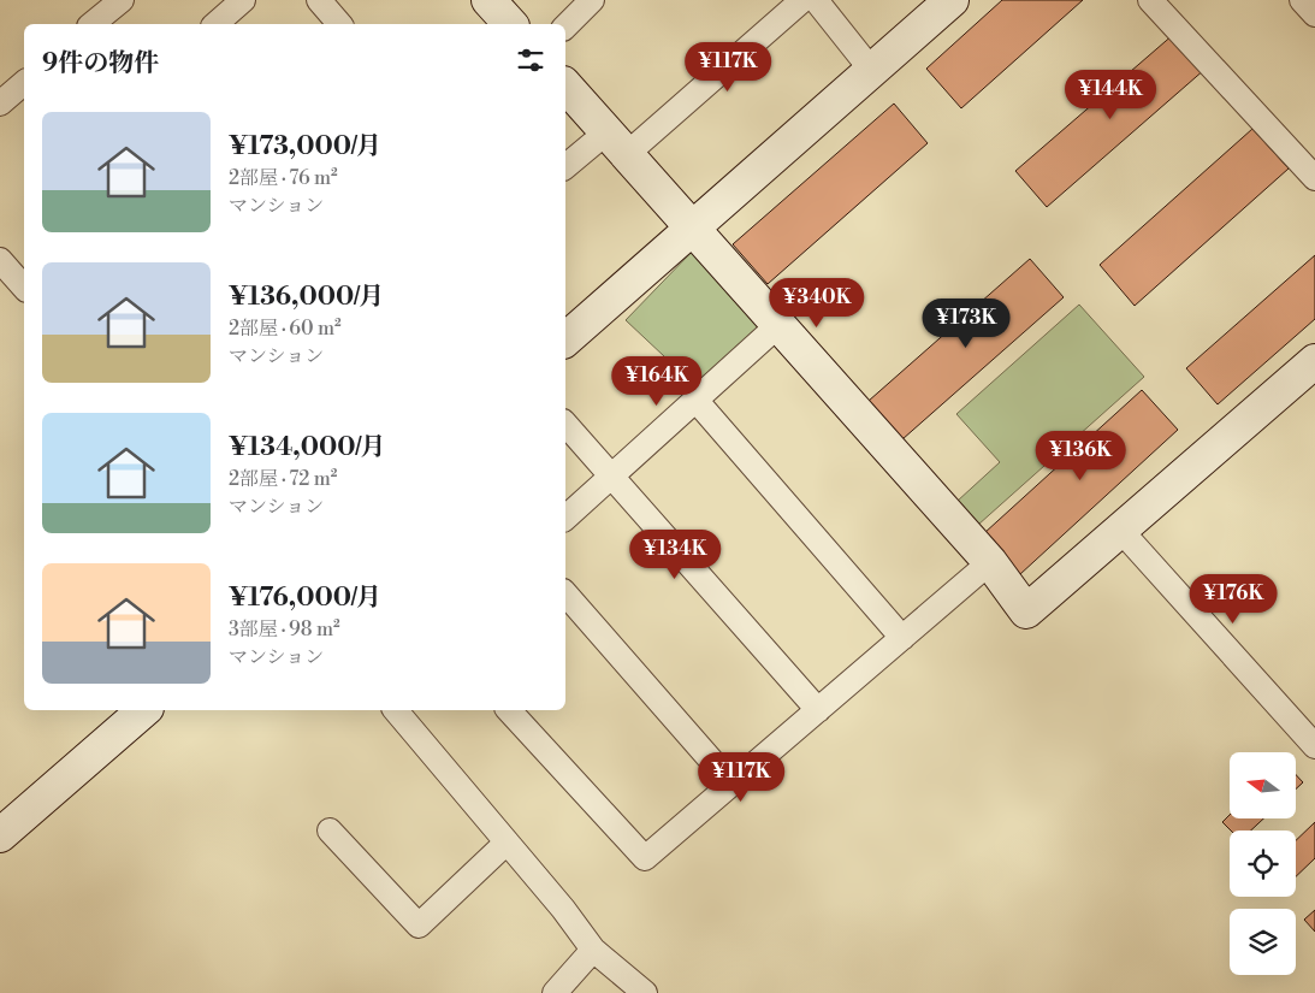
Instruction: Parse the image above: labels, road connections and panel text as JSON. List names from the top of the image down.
{
  "north": "left",
  "page": {
    "heading": "9件の物件",
    "price": [
      "¥117K",
      "¥144K",
      "¥340K",
      "¥173K",
      "¥164K",
      "¥136K",
      "¥134K",
      "¥176K",
      "¥117K"
    ],
    "list": [
      {
        "name": "¥173,000/月",
        "note": "2部屋 · 76 m² · マンション"
      },
      {
        "name": "¥136,000/月",
        "note": "2部屋 · 60 m² · マンション"
      },
      {
        "name": "¥134,000/月",
        "note": "2部屋 · 72 m² · マンション"
      },
      {
        "name": "¥176,000/月",
        "note": "3部屋 · 98 m² · マンション"
      }
    ]
  }
}
